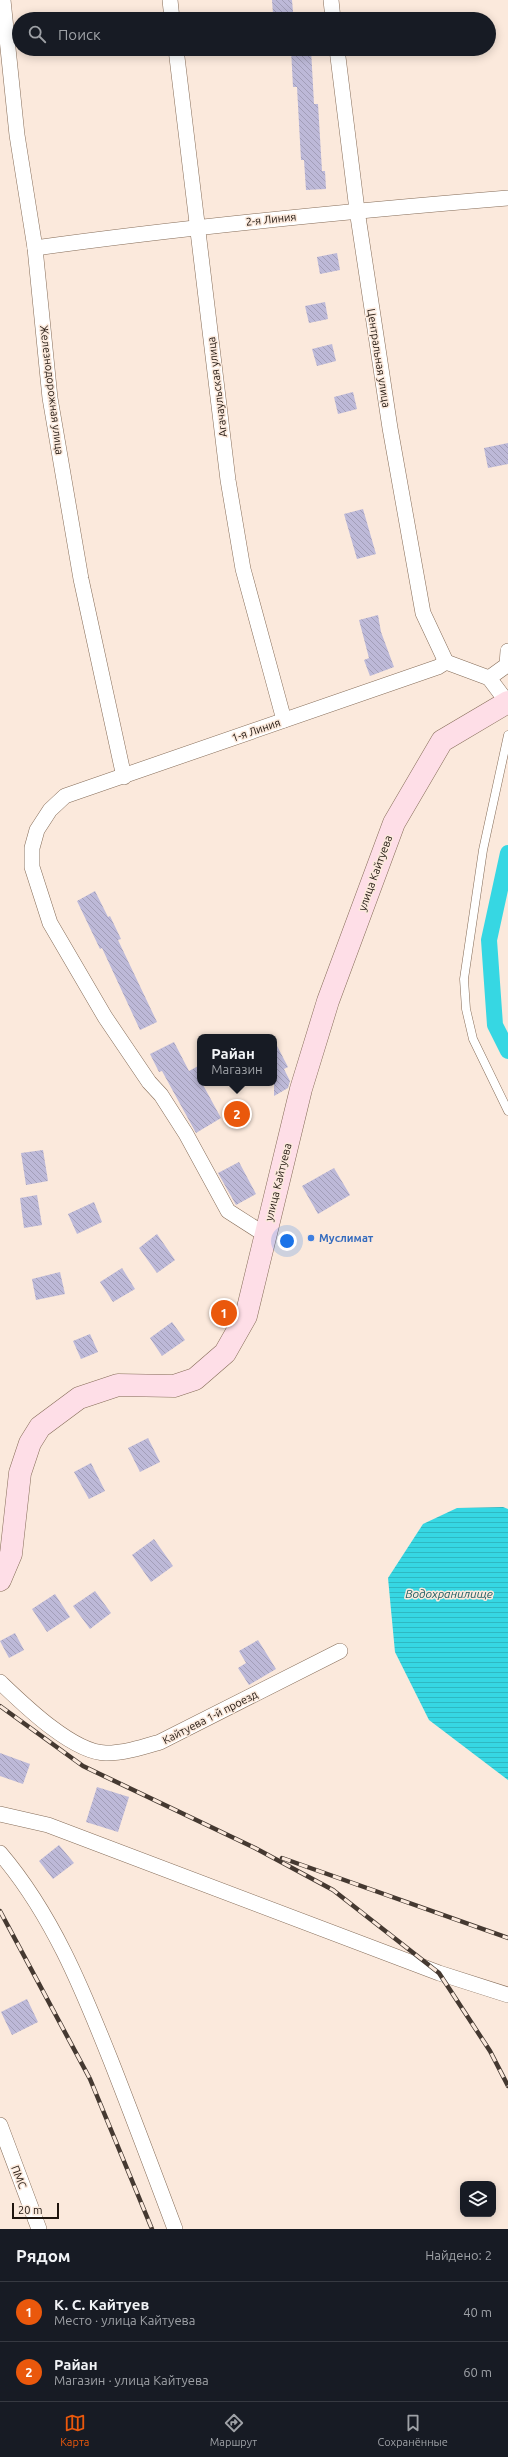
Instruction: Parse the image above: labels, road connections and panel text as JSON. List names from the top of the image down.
{
  "streets": {
    "main road": ["улица Кайтуева"],
    "street": [
      "2-я Линия",
      "Центральная улица",
      "Агачаульская улица",
      "Железнодорожная улица",
      "1-я Линия",
      "Кайтуева 1-й проезд",
      "ПМС"
    ]
  },
  "crossings": [
    ["2-я Линия", "Центральная улица"],
    ["2-я Линия", "Агачаульская улица"],
    ["2-я Линия", "Железнодорожная улица"],
    ["Центральная улица", "1-я Линия"],
    ["Агачаульская улица", "1-я Линия"],
    ["Железнодорожная улица", "1-я Линия"],
    ["1-я Линия", "улица Кайтуева"]
  ],
  "water": ["Водохранилище"],
  "places": ["Муслимат"],
  "scale_bar": "20 m",
  "page": {
    "search": "Поиск",
    "popup": ["Райан", "Магазин"],
    "pins": ["2", "1"],
    "scale": "20 m",
    "heading": ["Рядом", "Найдено: 2"],
    "list": [
      {
        "mark": "1",
        "name": "К. С. Кайтуев",
        "note": "Место · улица Кайтуева",
        "value": "40 m"
      },
      {
        "mark": "2",
        "name": "Райан",
        "note": "Магазин · улица Кайтуева",
        "value": "60 m"
      }
    ],
    "nav": ["Карта", "Маршрут", "Сохранённые"]
  }
}
